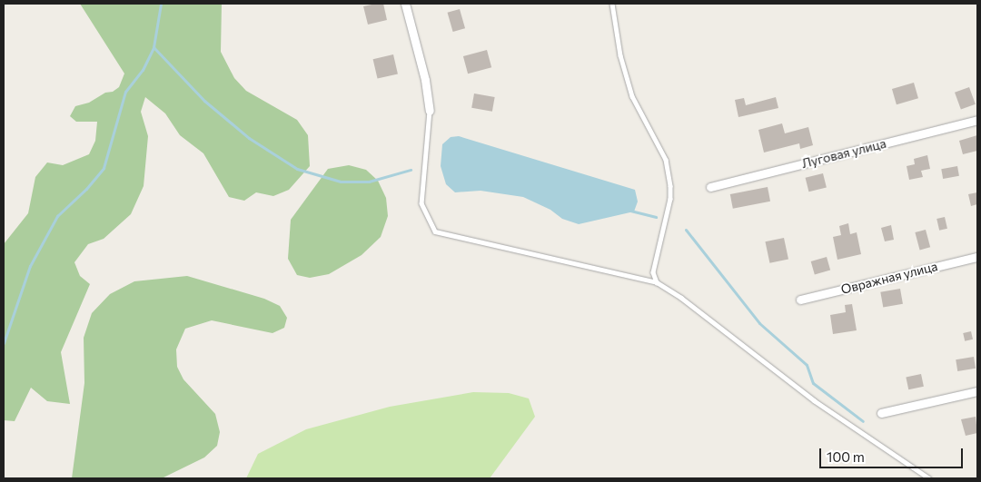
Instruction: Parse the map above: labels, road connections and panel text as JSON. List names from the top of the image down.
{
  "streets": {
    "street": ["Луговая улица", "Овражная улица"]
  },
  "scale_bar": "100 m"
}
